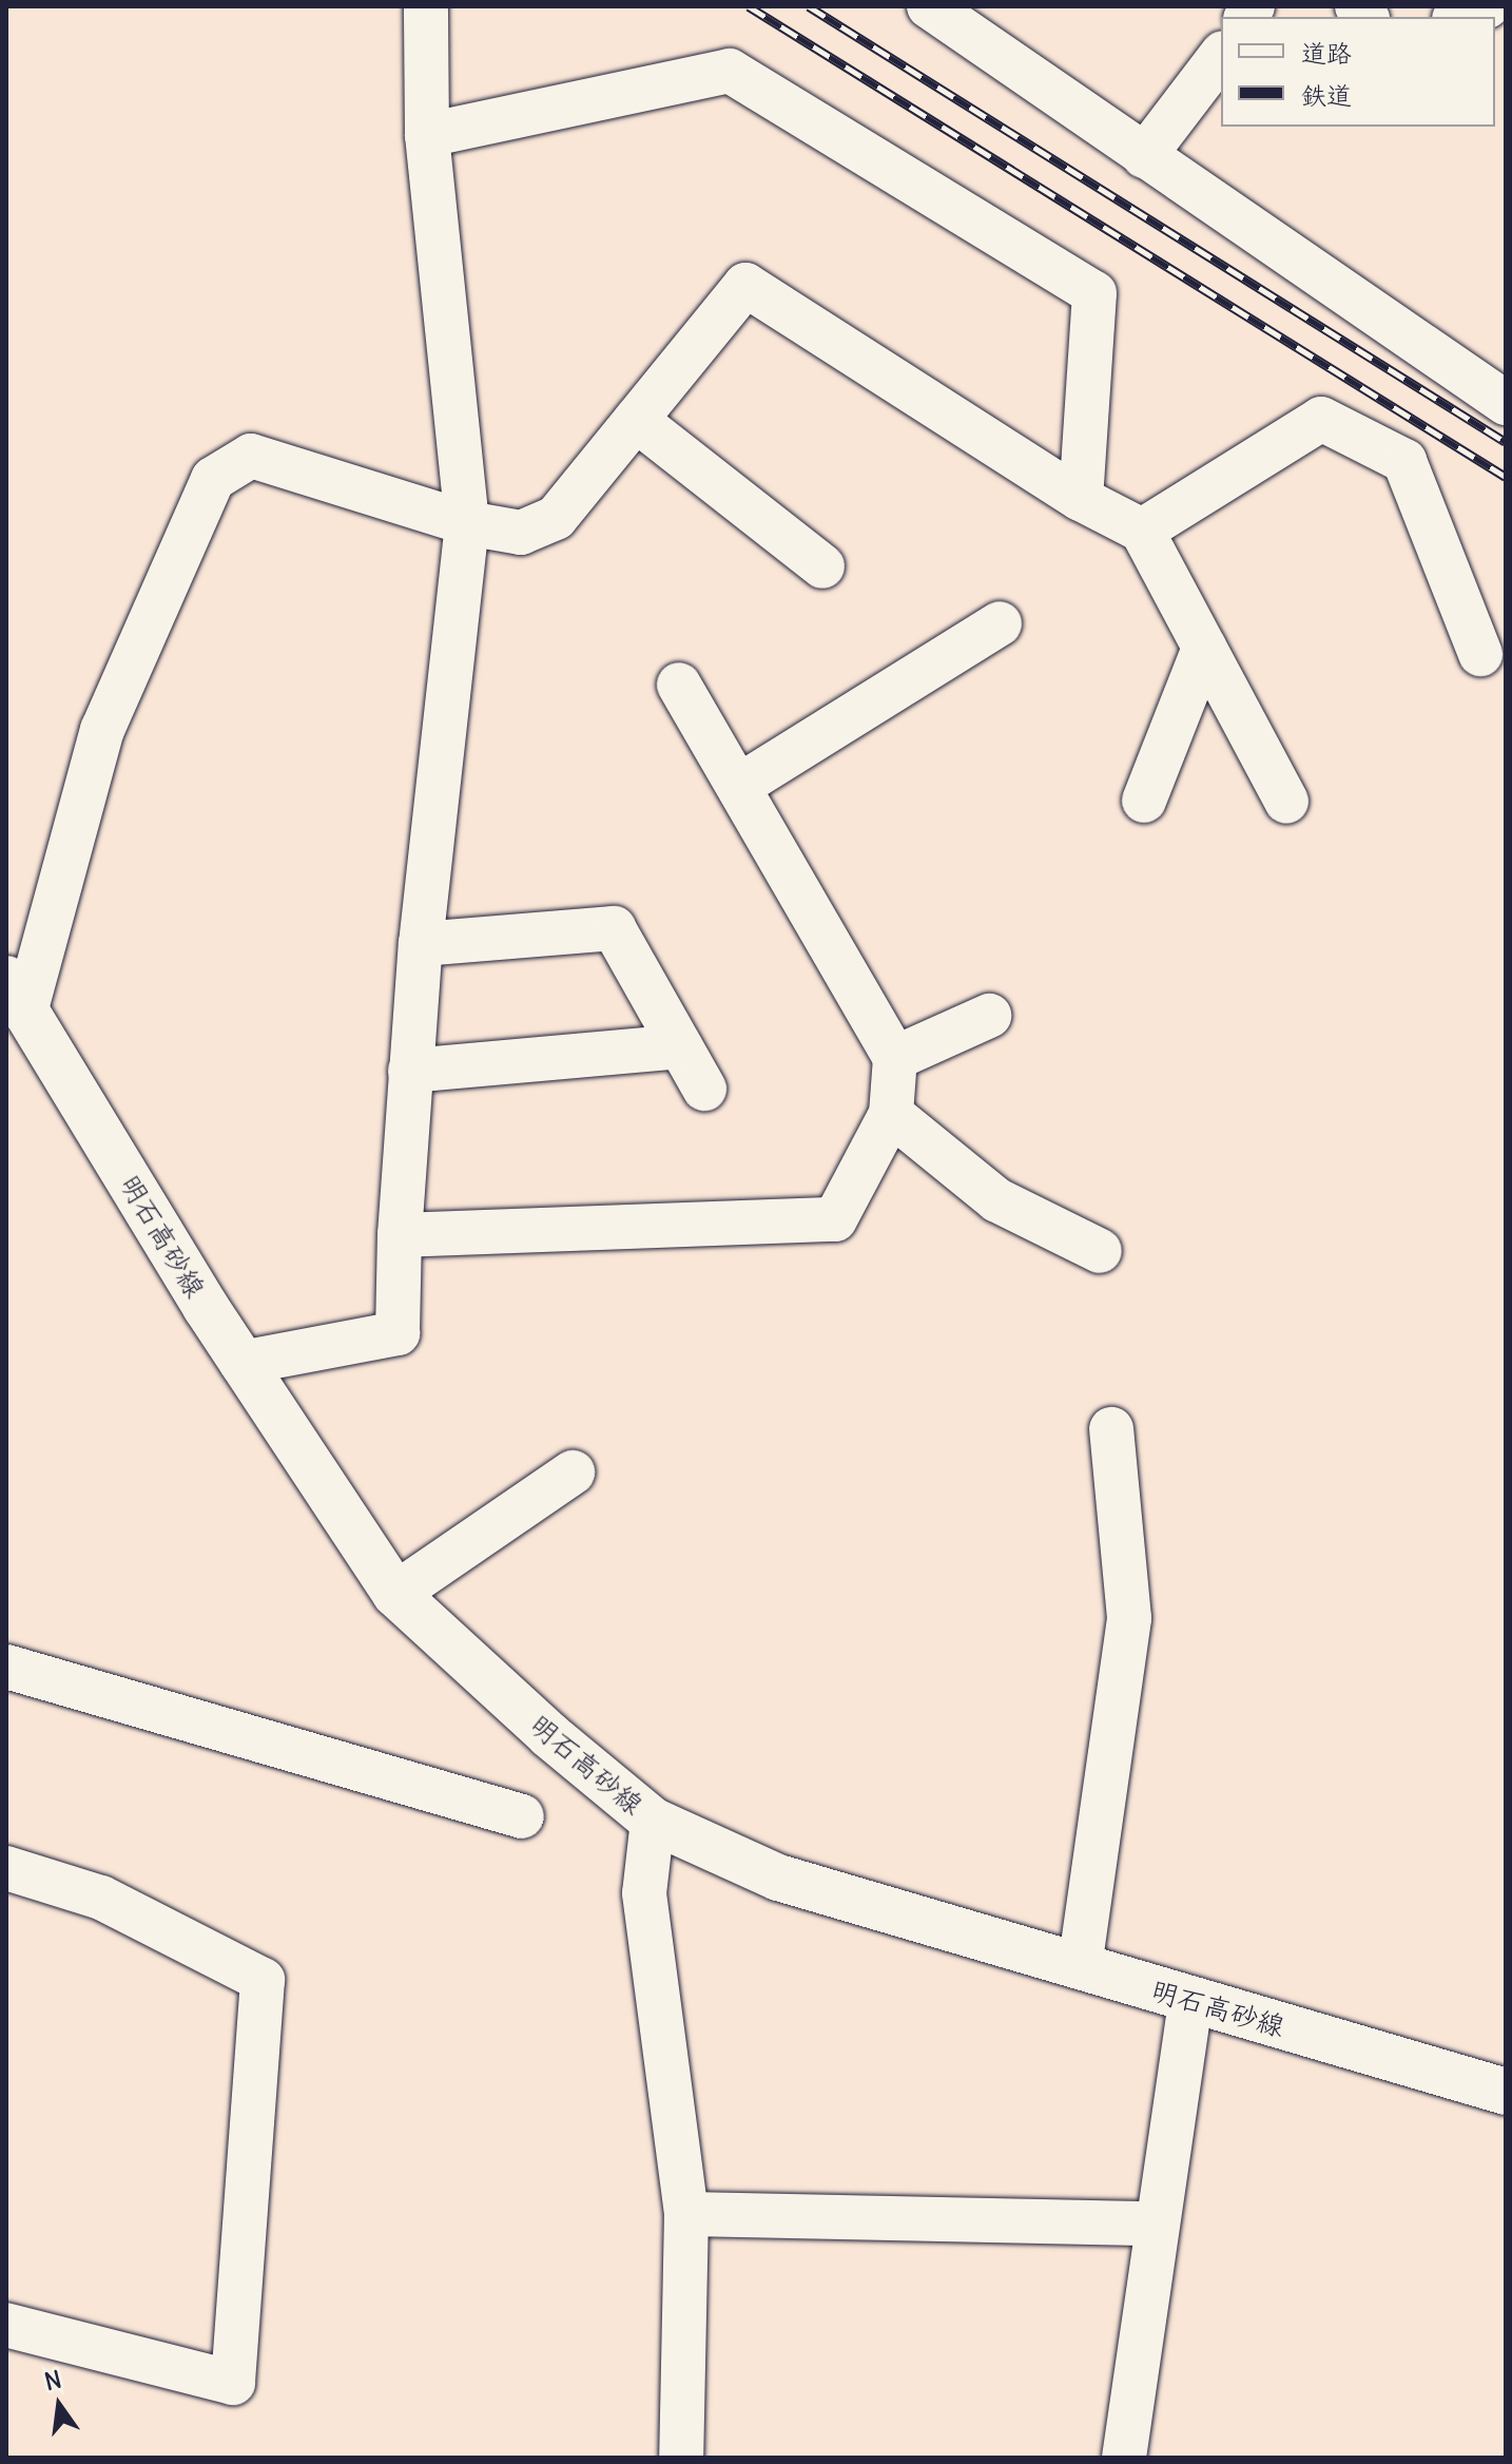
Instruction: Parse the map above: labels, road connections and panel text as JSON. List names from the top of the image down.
{
  "streets": {
    "main road": ["明石高砂線"]
  },
  "legend": ["道路", "鉄道"],
  "north": "top"
}
